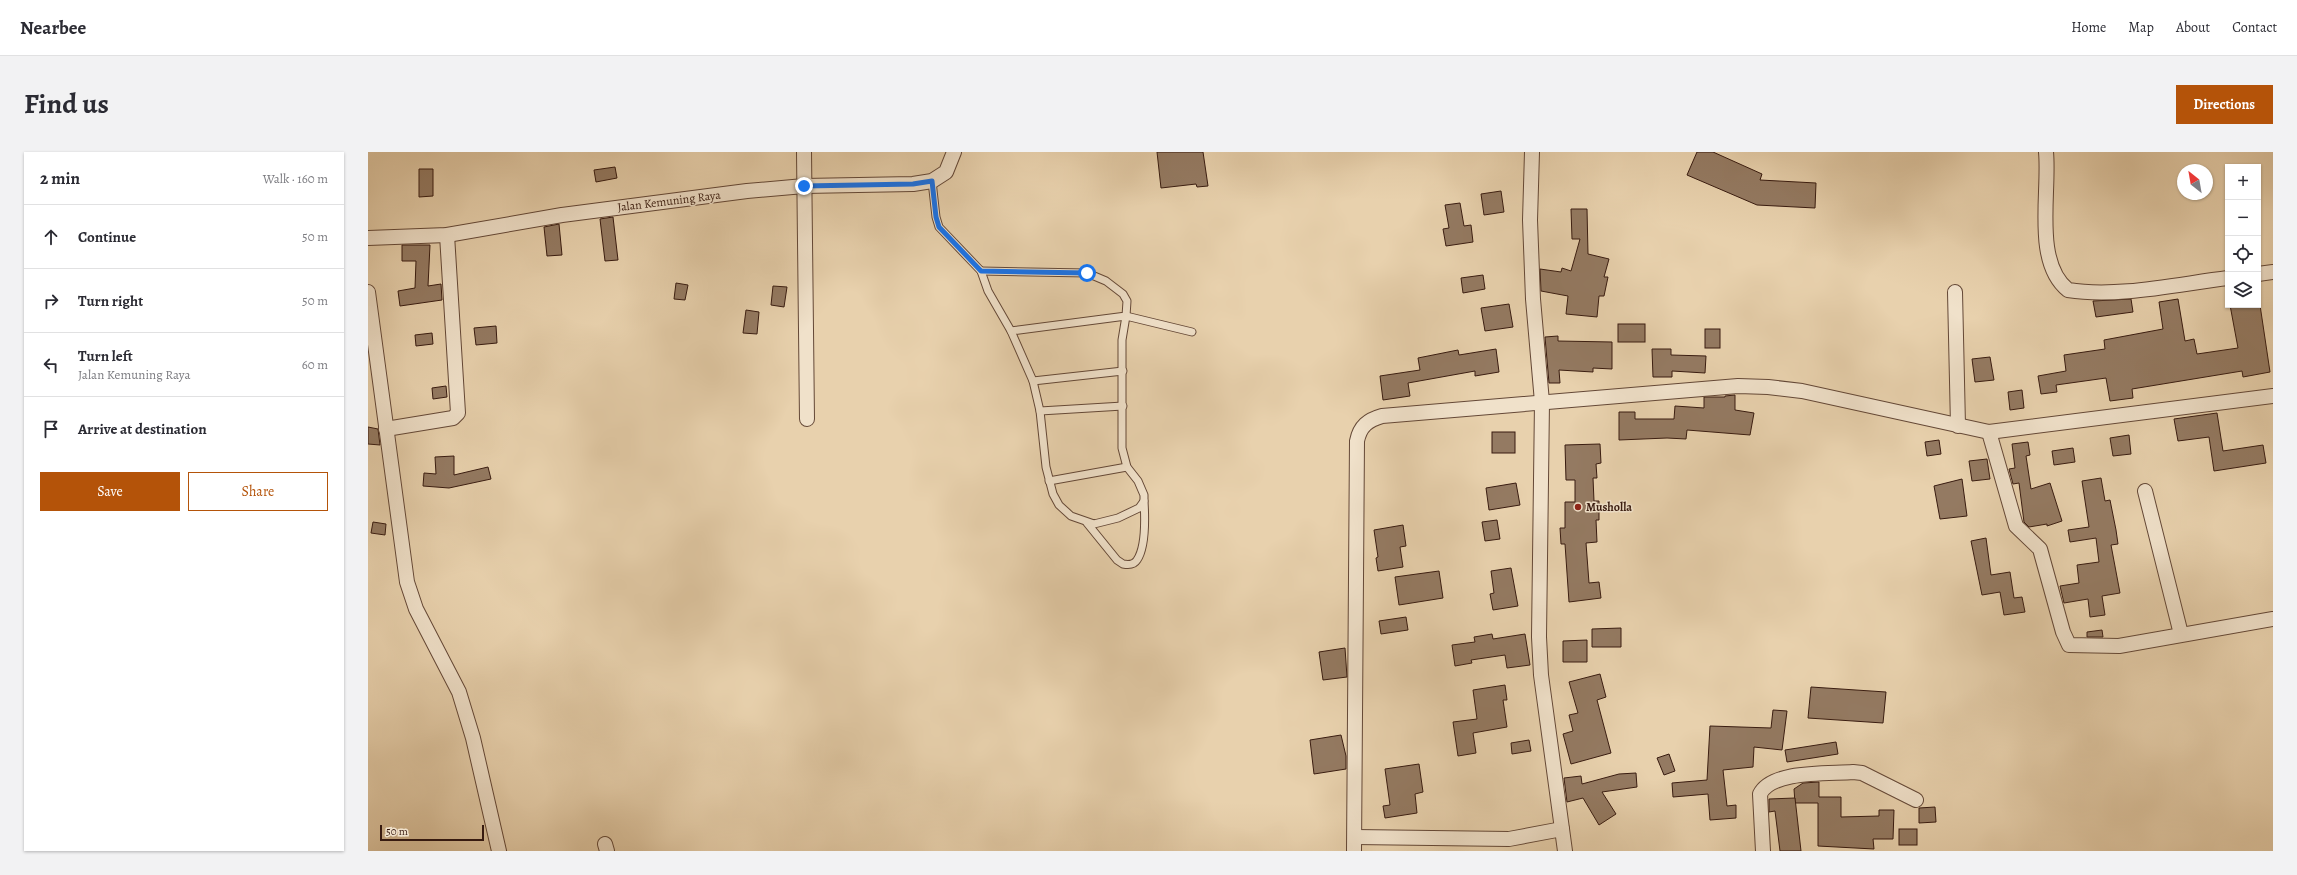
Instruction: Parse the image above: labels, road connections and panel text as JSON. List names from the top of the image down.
{
  "streets": {
    "street": ["Jalan Kemuning Raya"]
  },
  "places": ["Musholla"],
  "scale_bar": "50 m",
  "north": "top left",
  "page": {
    "header": "Nearbee",
    "nav": [
      "Home",
      "Map",
      "About",
      "Contact"
    ],
    "title": "Find us",
    "buttons": [
      "Directions",
      ["Save", "Share"]
    ],
    "heading": ["2 min", "Walk · 160 m"],
    "map_buttons": ["+", "−"],
    "list": [
      ["Continue", "50 m"],
      ["Turn right", "50 m"],
      ["Turn left", "Jalan Kemuning Raya", "60 m"],
      "Arrive at destination"
    ],
    "scale": "50 m"
  }
}
